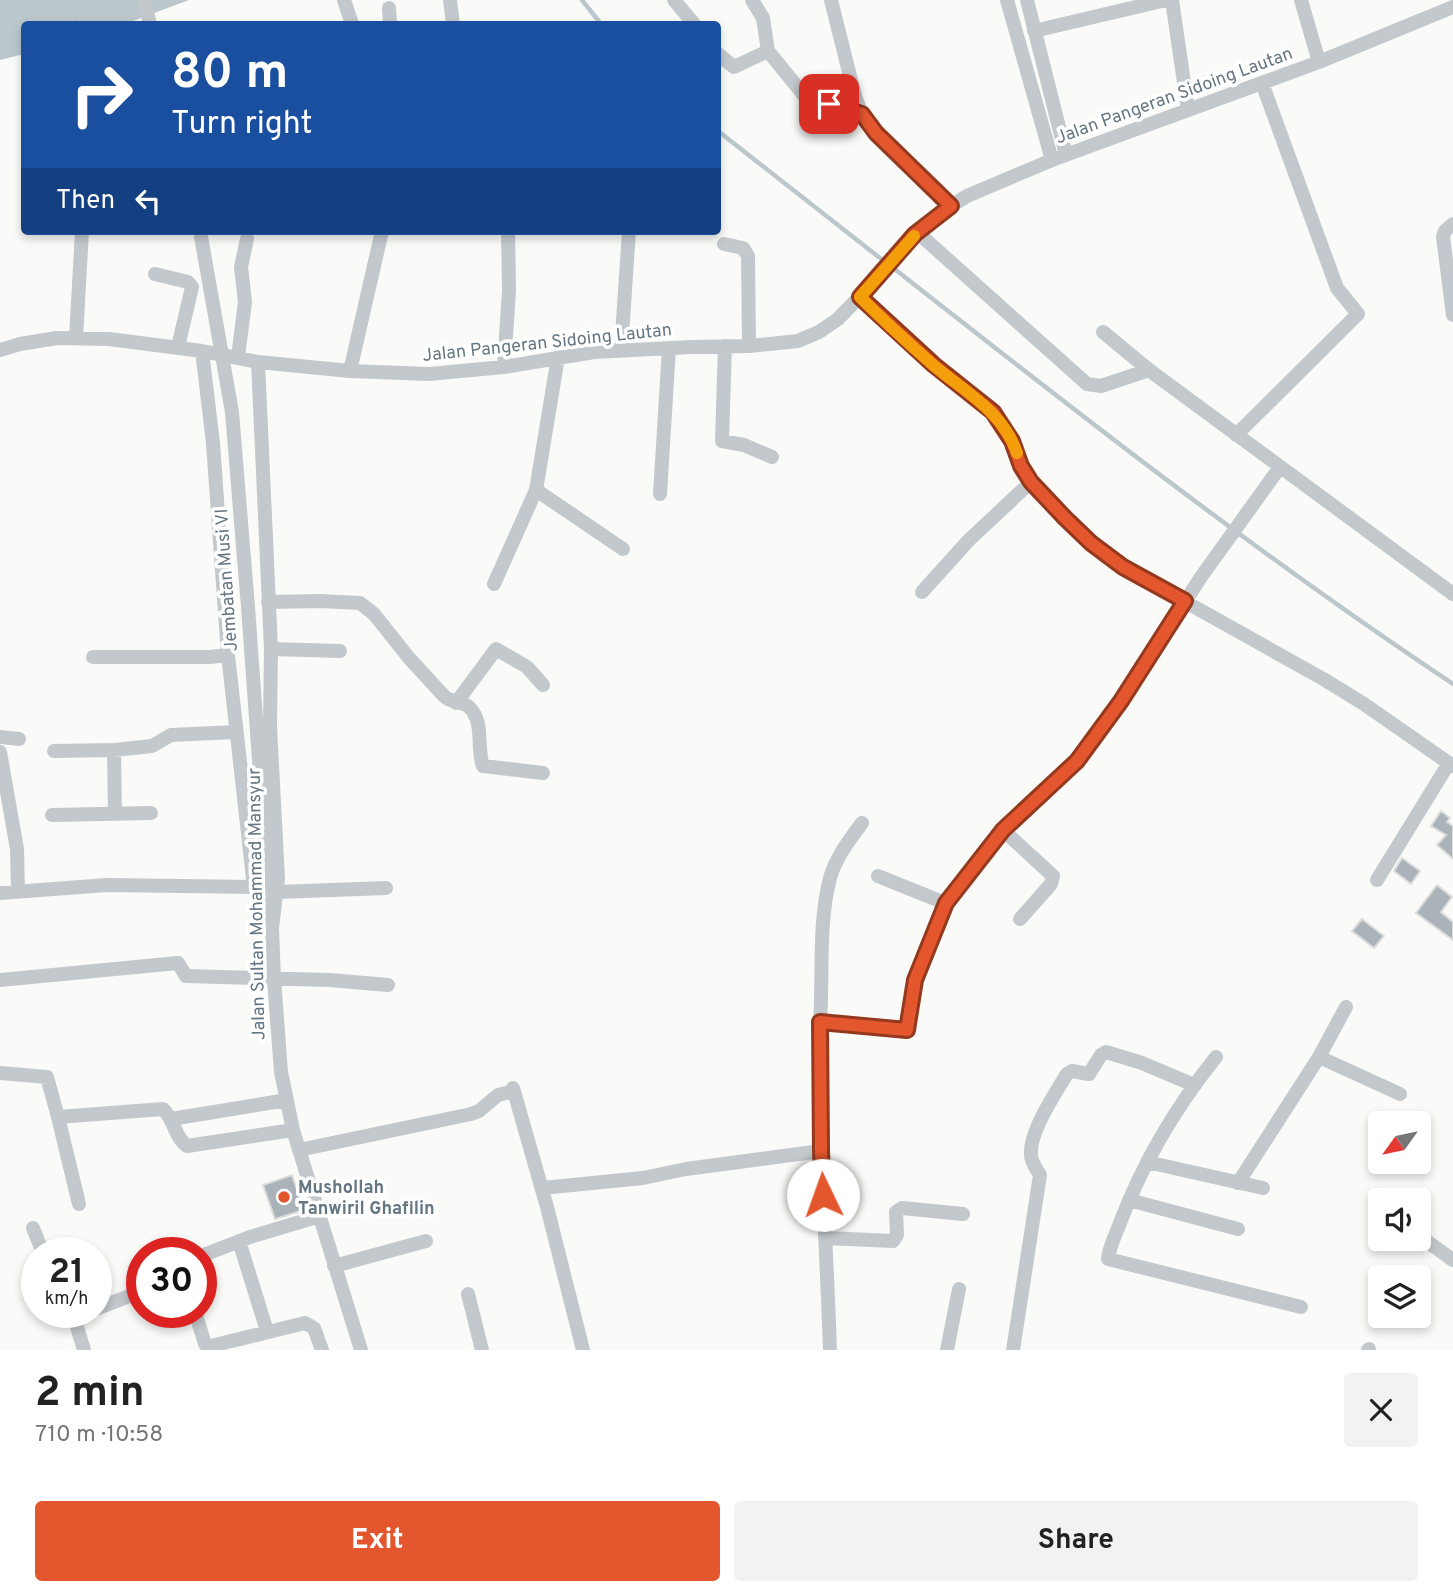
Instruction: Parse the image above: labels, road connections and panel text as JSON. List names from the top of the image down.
{
  "streets": {
    "street": ["Jalan Pangeran Sidoing Lautan", "Jembatan Musi VI", "Jalan Sultan Mohammad Mansyur"]
  },
  "crossings": [
    ["Jalan Pangeran Sidoing Lautan", "Jalan Sultan Mohammad Mansyur"],
    ["Jembatan Musi VI", "Jalan Sultan Mohammad Mansyur"]
  ],
  "places": ["Mushollah Tanwiril Ghafilin"],
  "north": "bottom left",
  "page": {
    "turn": ["80 m", "Turn right"],
    "then": "Then",
    "speed": "21 km/h",
    "limit": "30",
    "heading": ["2 min", "710 m · 10:58"],
    "buttons": ["Exit", "Share"]
  }
}
